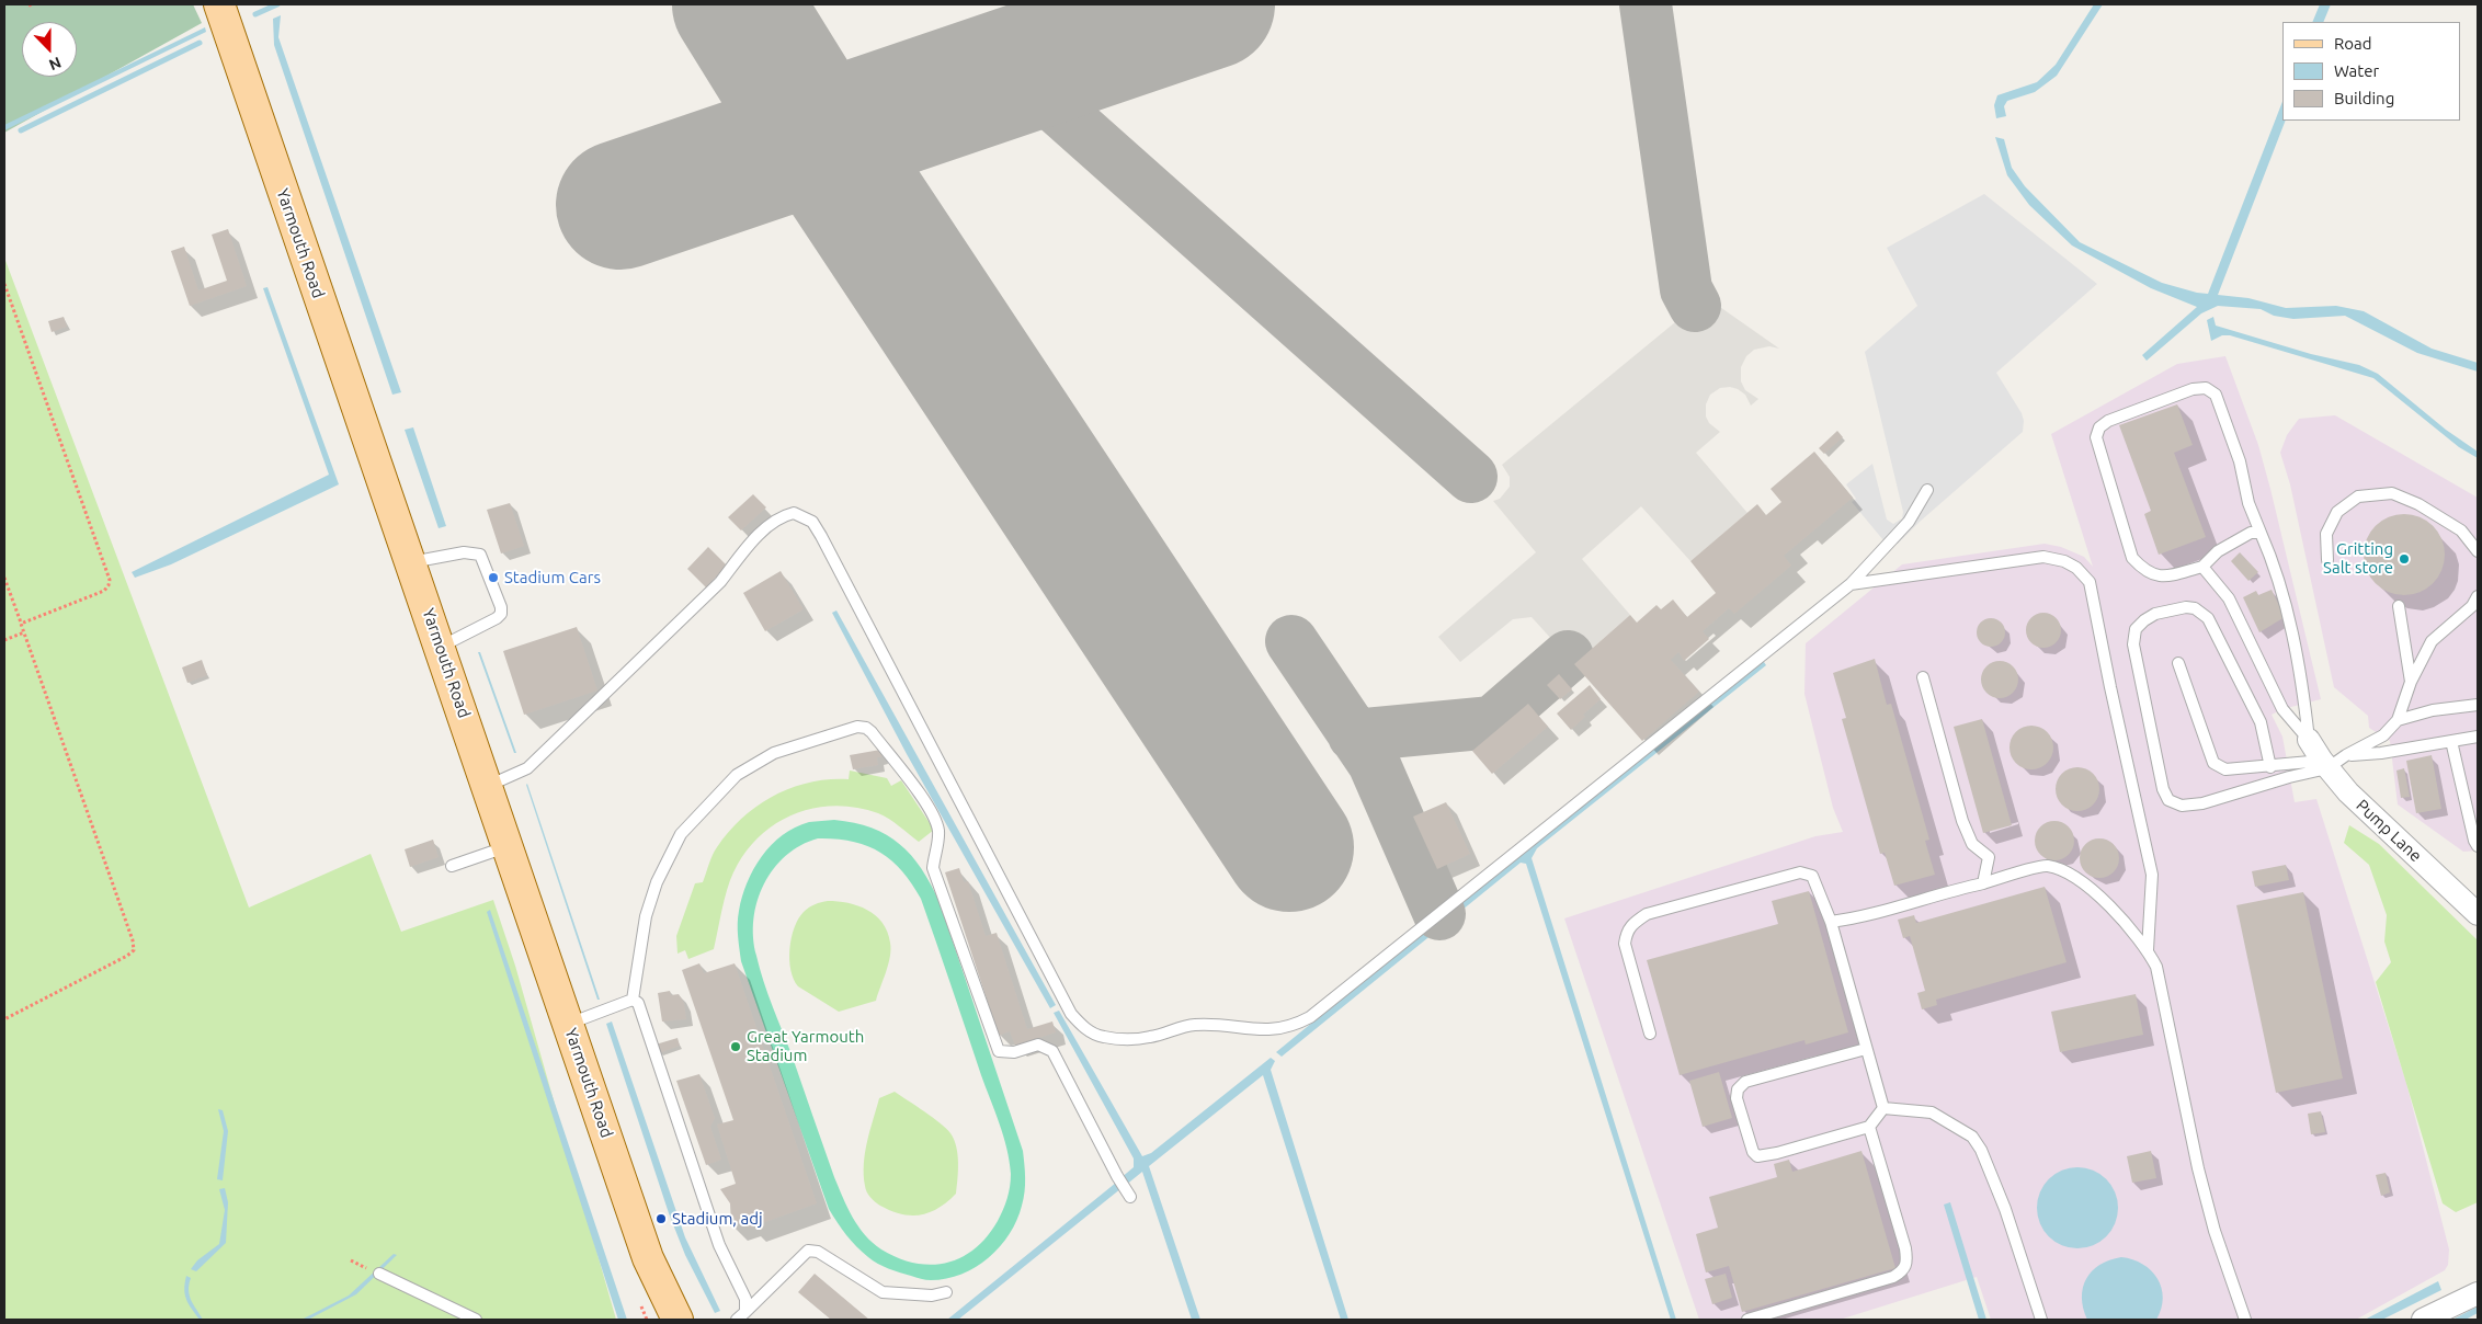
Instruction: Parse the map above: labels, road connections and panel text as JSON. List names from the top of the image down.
{
  "streets": {
    "main road": ["Yarmouth Road"],
    "street": ["Pump Lane"]
  },
  "places": [
    "Gritting Salt store",
    "Stadium Cars",
    "Great Yarmouth Stadium",
    "Stadium, adj"
  ],
  "legend": ["Road", "Water", "Building"],
  "north": "bottom"
}
